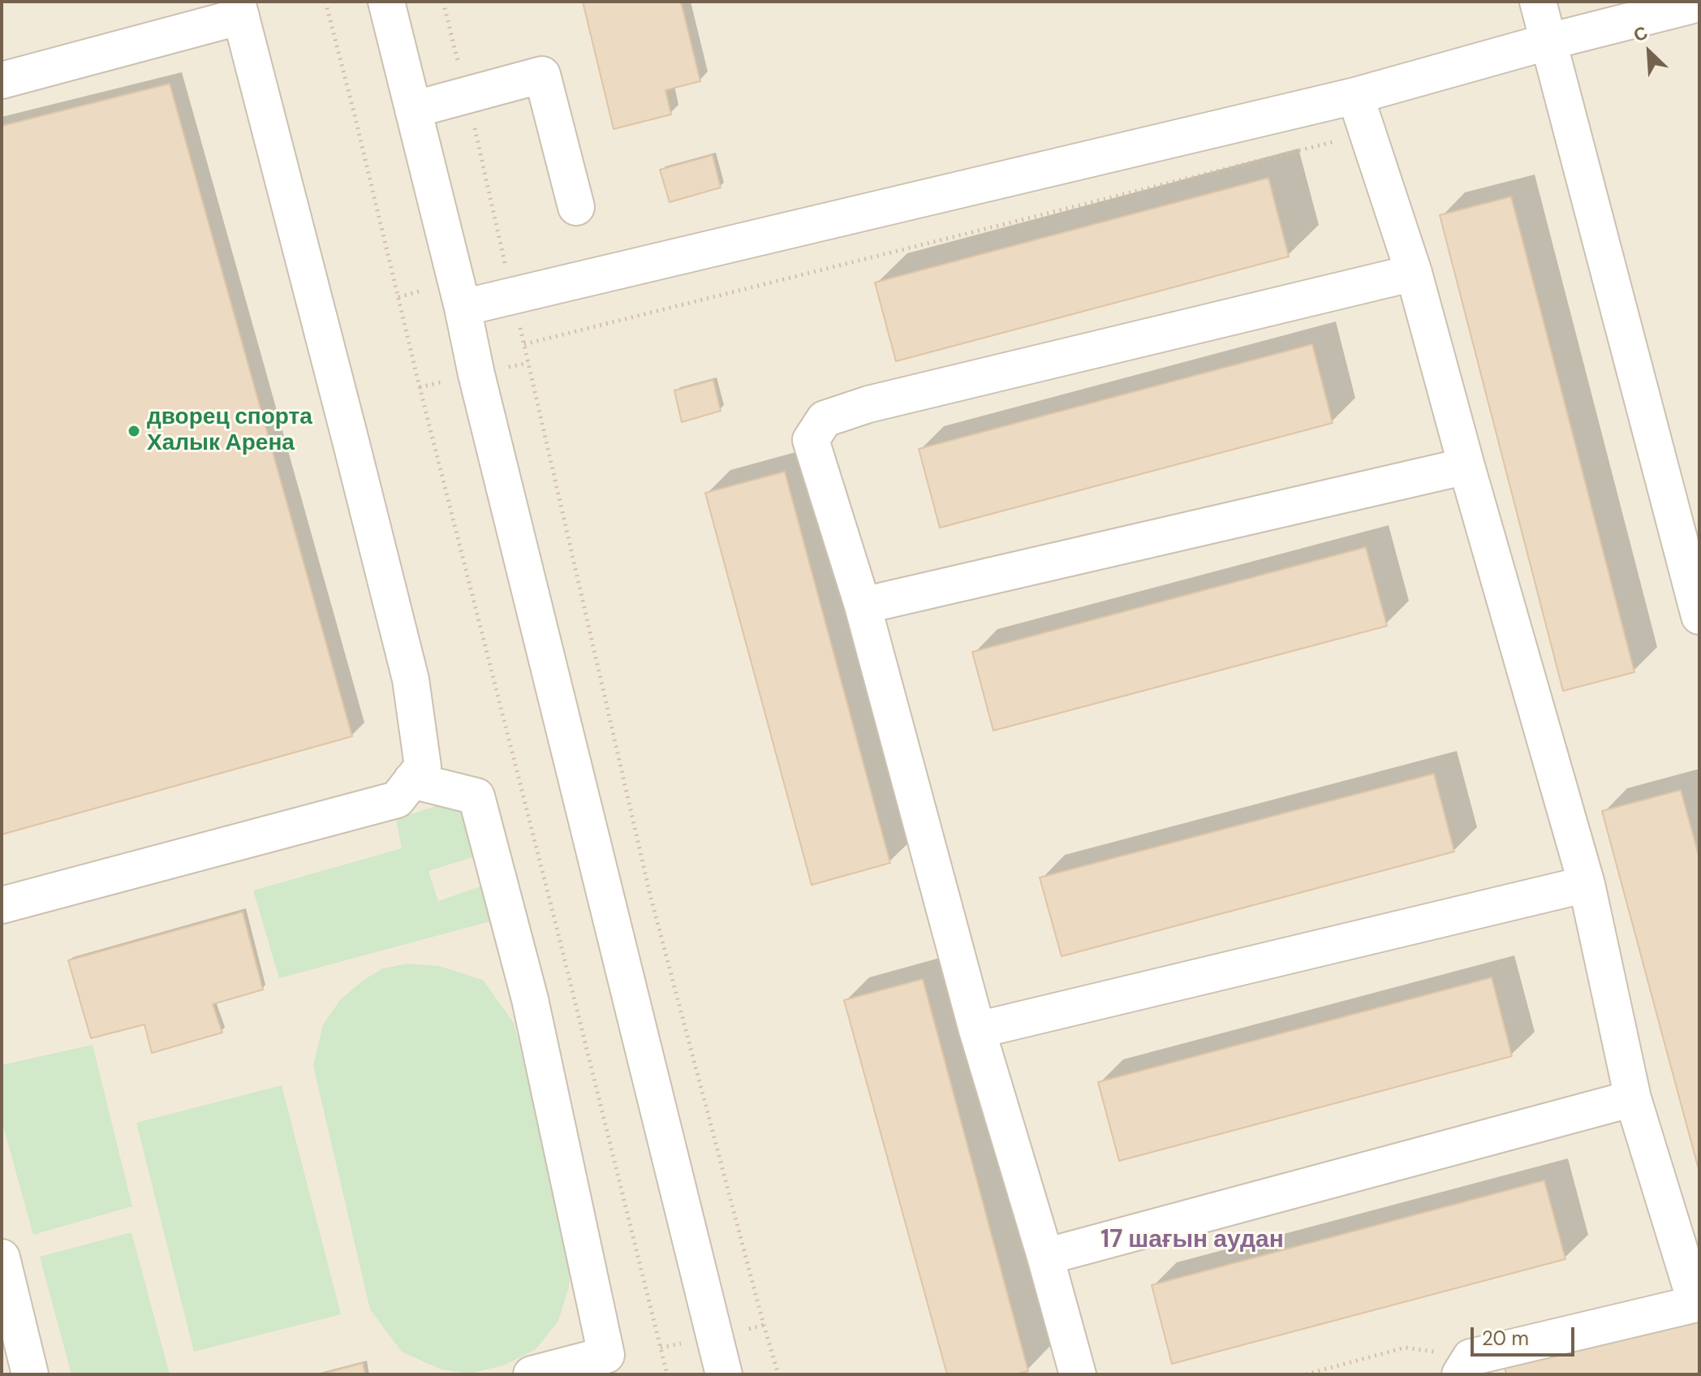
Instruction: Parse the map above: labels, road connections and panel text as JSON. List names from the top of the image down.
{
  "districts": ["17 шағын аудан"],
  "places": ["дворец спорта Халык Арена"],
  "scale_bar": "20 m",
  "north": "top left"
}
